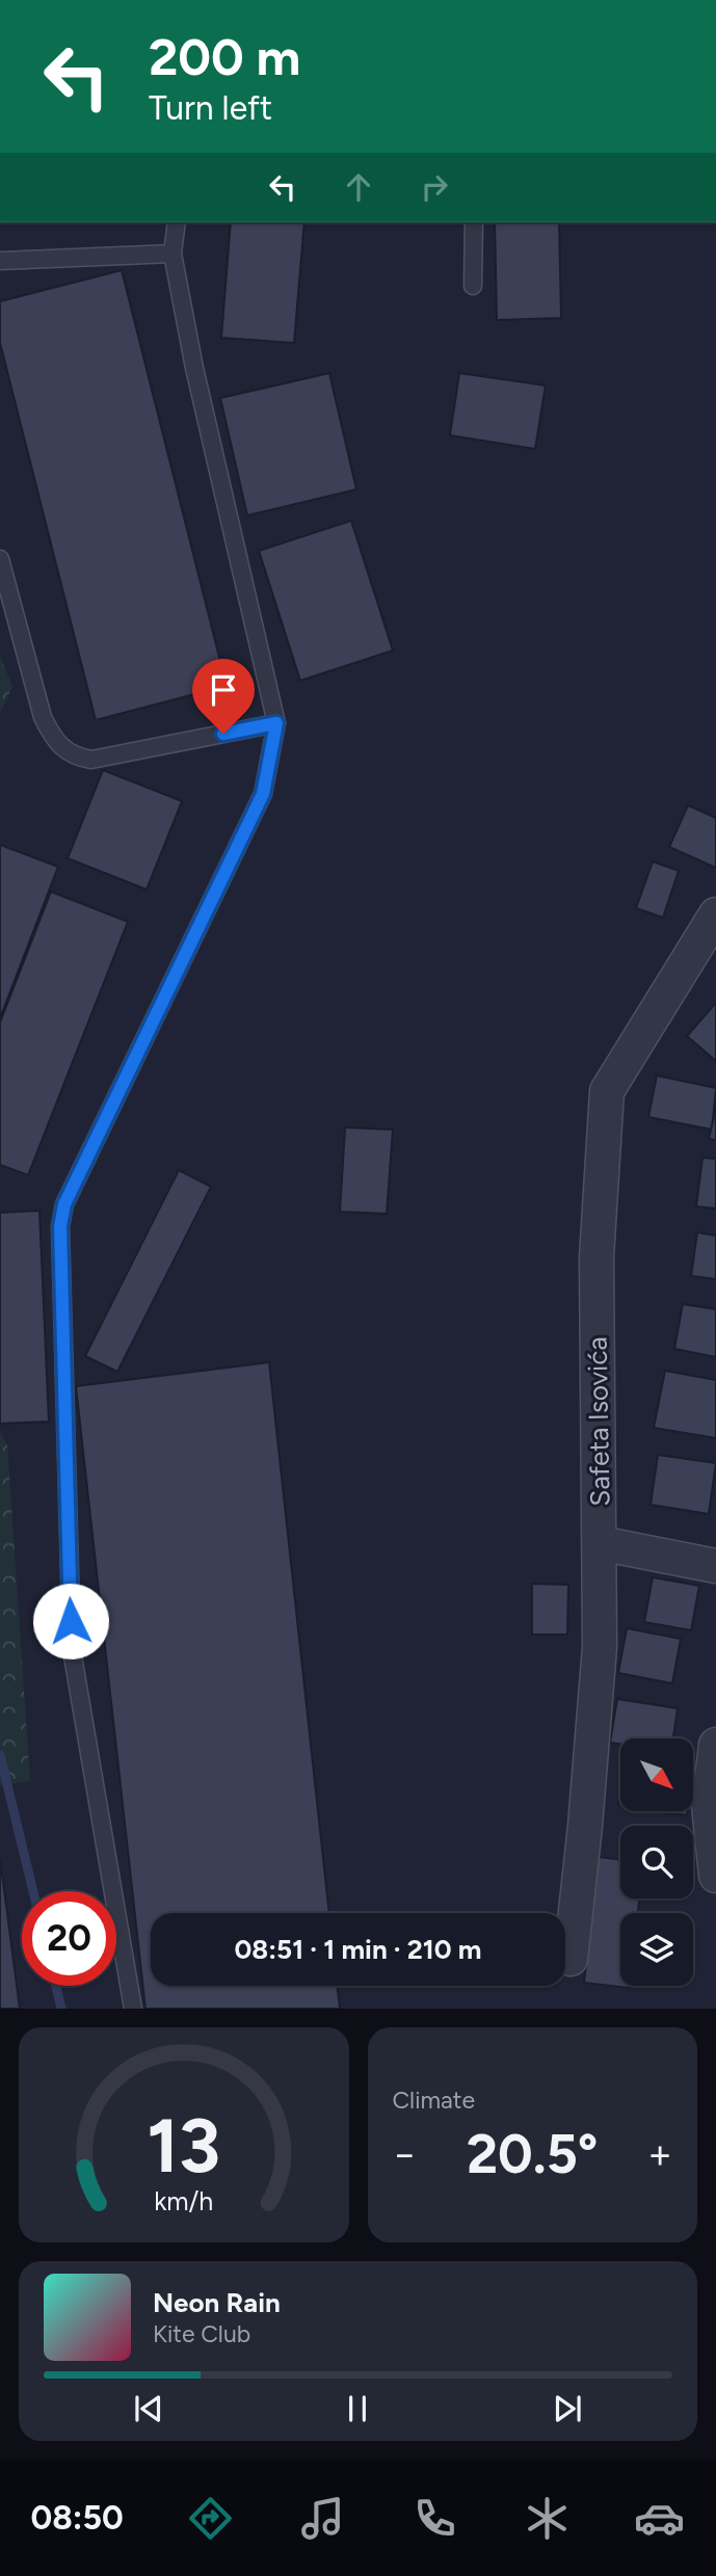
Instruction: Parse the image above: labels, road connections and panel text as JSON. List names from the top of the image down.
{
  "streets": {
    "street": ["Safeta Isovića"]
  },
  "north": "bottom right",
  "page": {
    "turn": ["200 m", "Turn left"],
    "limit": "20",
    "trip": "08:51 · 1 min · 210 m",
    "tile": "Climate",
    "heat": ["−", "20.5°", "+"],
    "song": ["Neon Rain", "Kite Club"],
    "tabs": "08:50",
    "gauge": ["13", "km/h"]
  }
}
